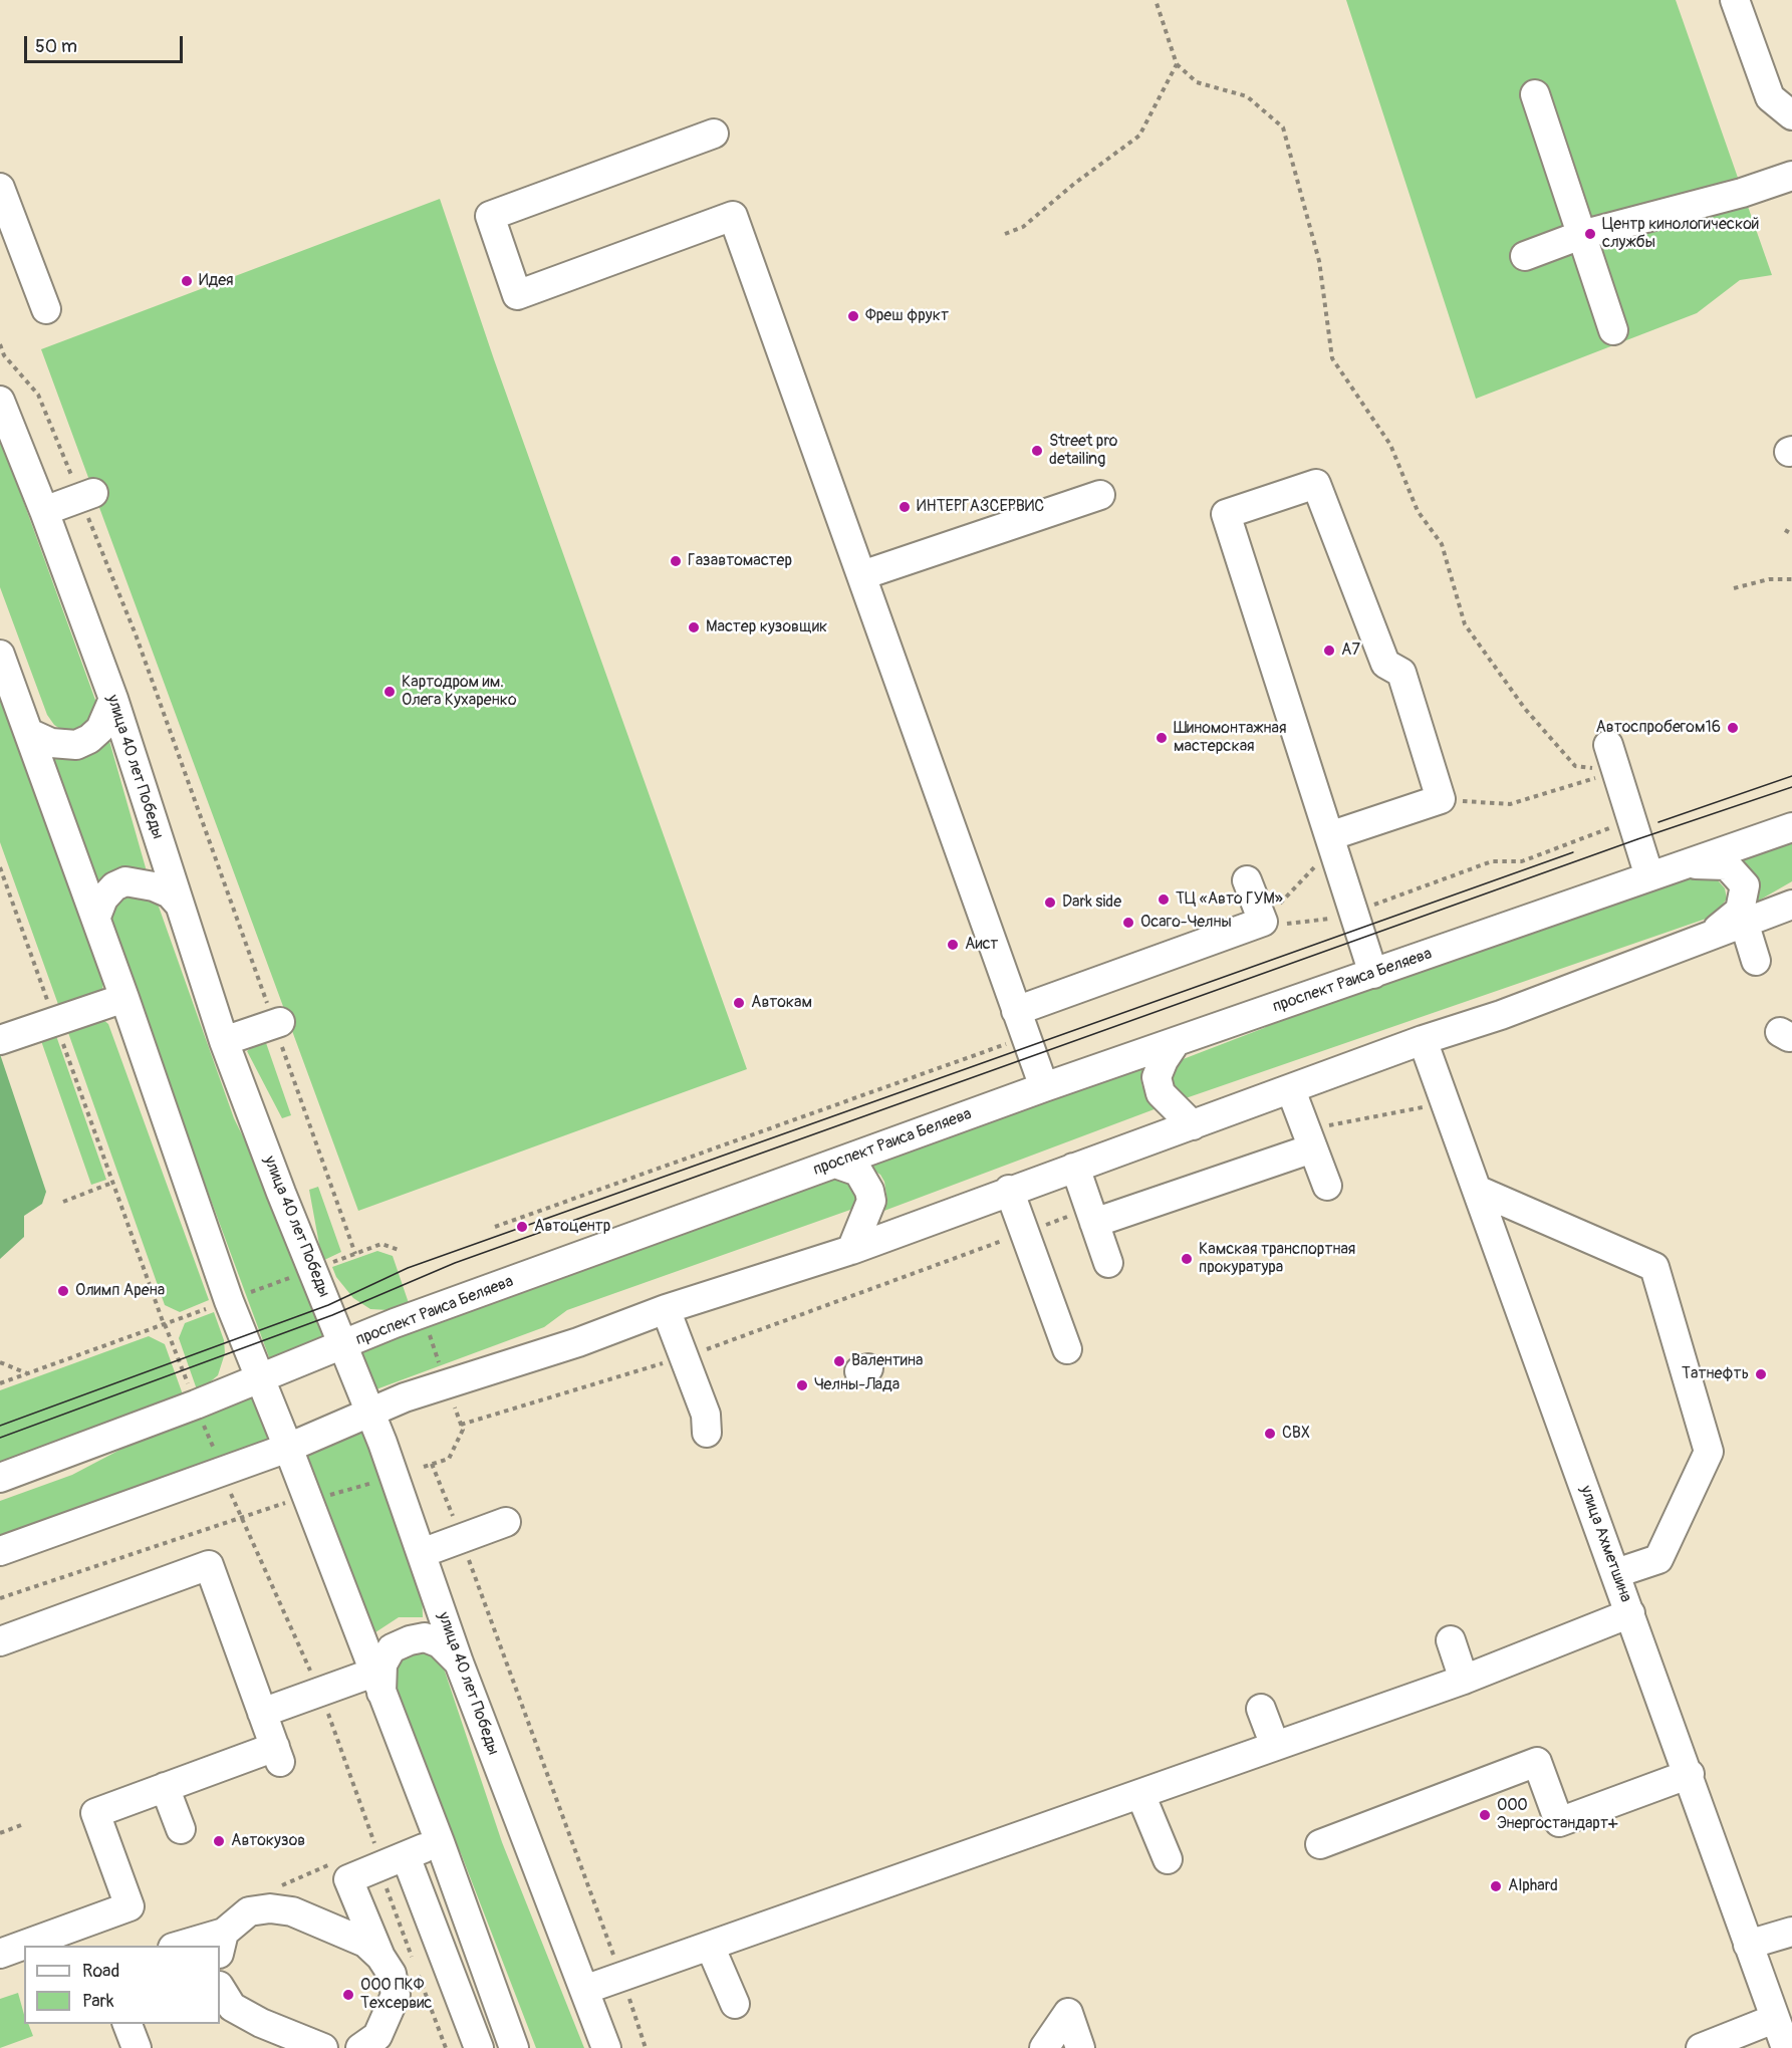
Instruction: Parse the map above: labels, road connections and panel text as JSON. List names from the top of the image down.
{
  "streets": {
    "street": ["улица 40 лет Победы", "проспект Раиса Беляева", "улица Ахметшина"]
  },
  "crossings": [
    ["улица 40 лет Победы", "проспект Раиса Беляева"]
  ],
  "places": [
    "Центр кинологической службы",
    "Идея",
    "Фреш фрукт",
    "Street pro detailing",
    "ИНТЕРГАЗСЕРВИС",
    "Газавтомастер",
    "Мастер кузовщик",
    "А7",
    "Картодром им. Олега Кухаренко",
    "Автоспробегом16",
    "Шиномонтажная мастерская",
    "ТЦ «Авто ГУМ»",
    "Dark side",
    "Осаго-Челны",
    "Аист",
    "Автокам",
    "Автоцентр",
    "Камская транспортная прокуратура",
    "Олимп Арена",
    "Валентина",
    "Татнефть",
    "Челны-Лада",
    "СВХ",
    "ООО Энергостандарт+",
    "Автокузов",
    "Alphard",
    "ООО ПКФ Техсервис"
  ],
  "legend": ["Road", "Park"],
  "scale_bar": "50 m"
}
